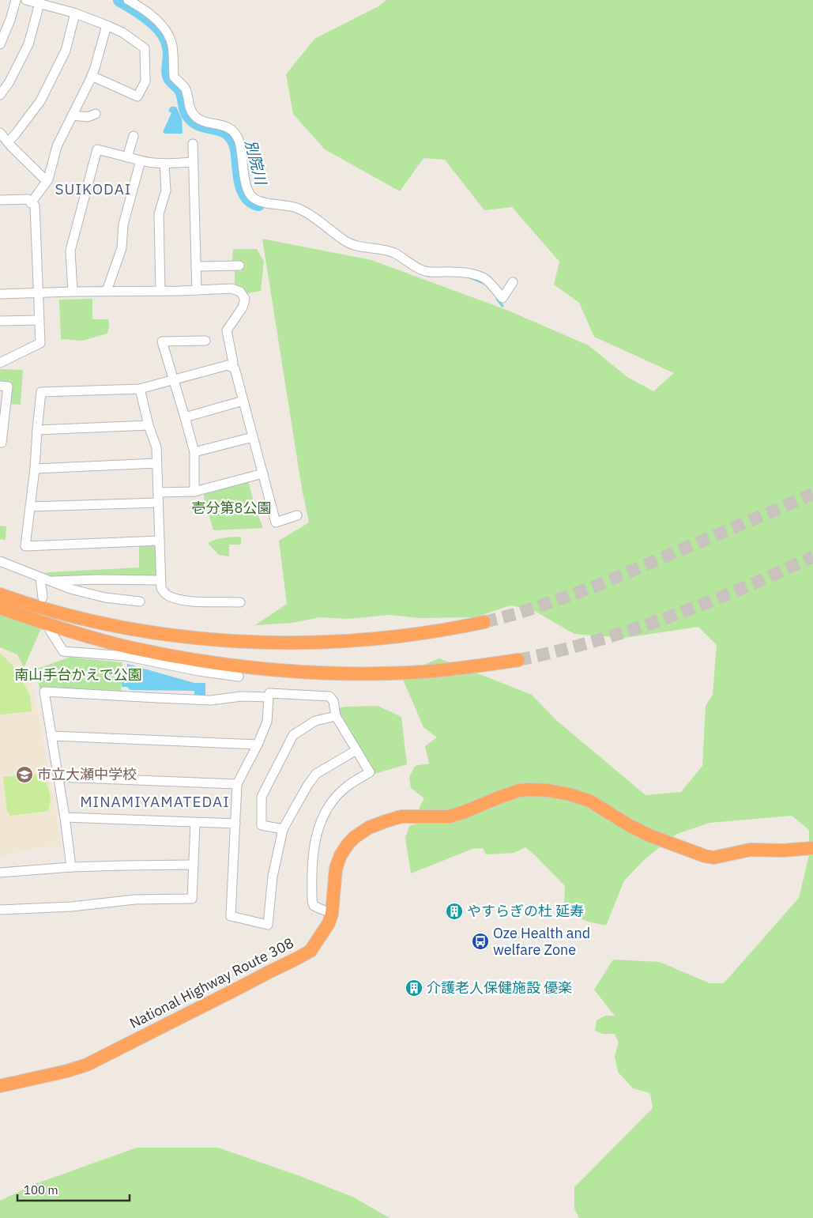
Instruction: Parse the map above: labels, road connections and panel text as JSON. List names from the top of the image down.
{
  "streets": {
    "highway": ["National Highway Route 308"]
  },
  "districts": ["SUIKODAI", "MINAMIYAMATEDAI"],
  "water": ["別院川"],
  "parks": ["壱分第8公園", "南山手台かえで公園"],
  "places": {
    "school or university": ["市立大瀬中学校"],
    "building": ["やすらぎの杜 延寿", "介護老人保健施設 優楽"],
    "bus stop": ["Oze Health and welfare Zone"]
  },
  "scale_bar": "100 m"
}
